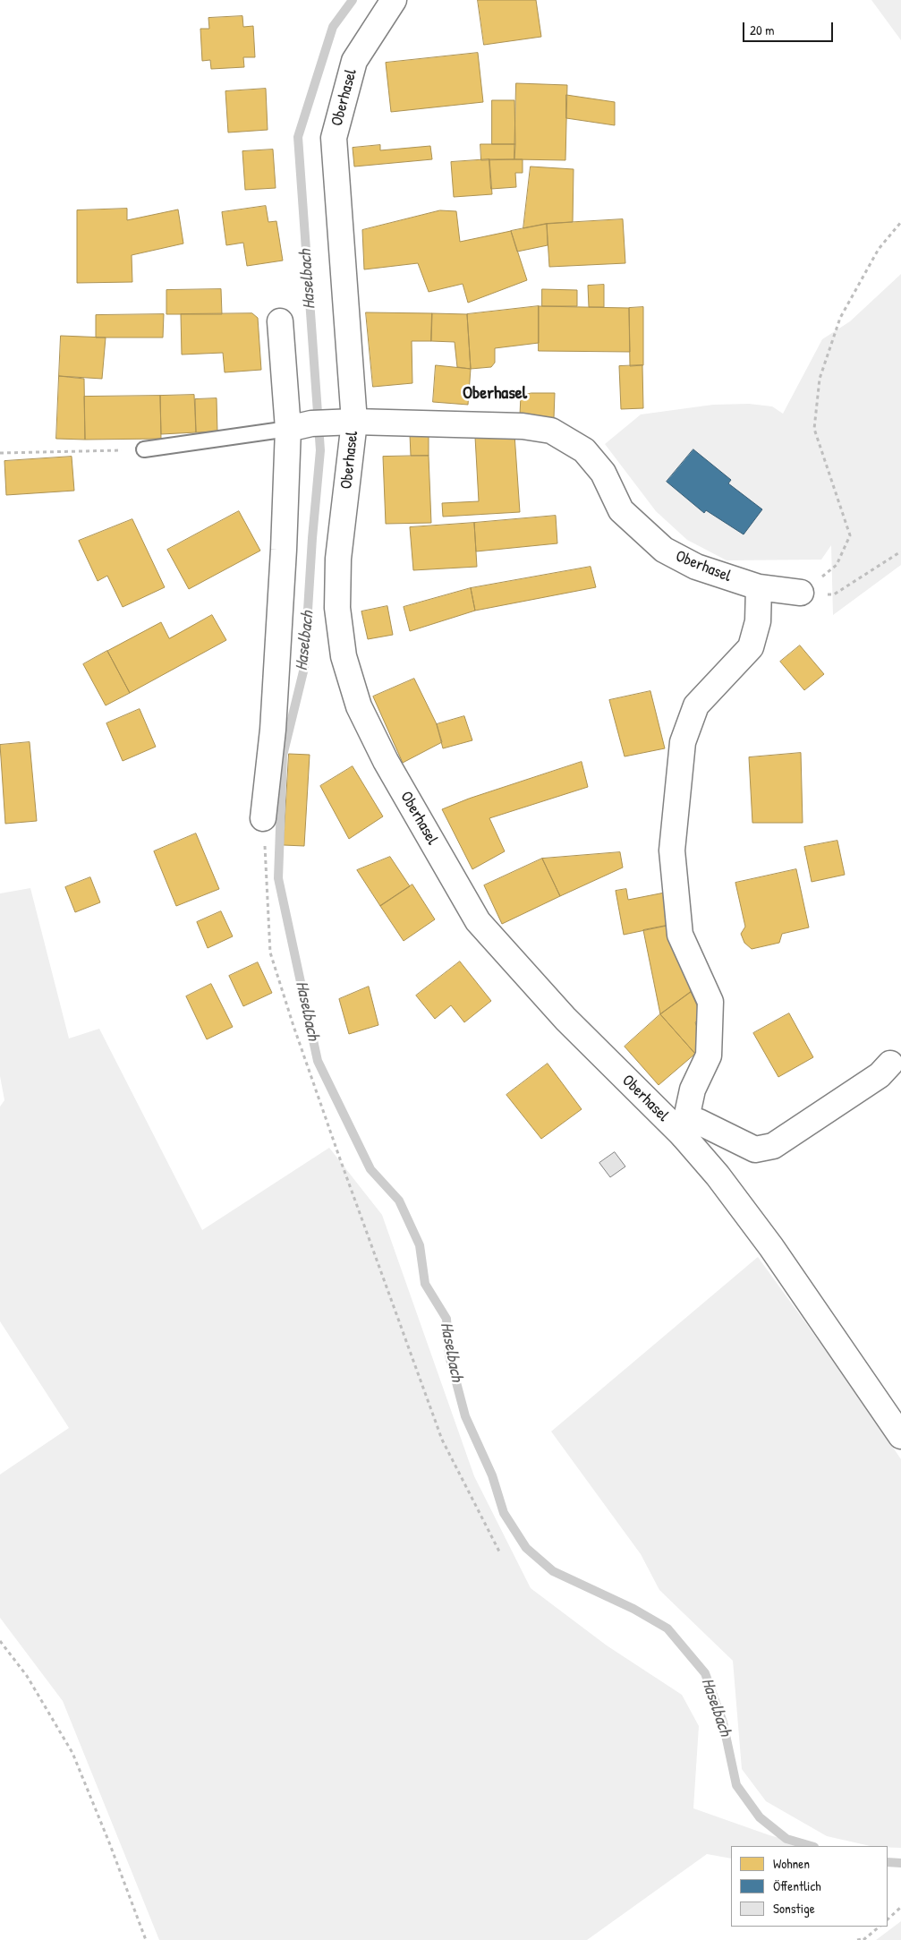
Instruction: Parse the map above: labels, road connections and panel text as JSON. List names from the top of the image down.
{
  "streets": {
    "street": ["Oberhasel"]
  },
  "districts": ["Oberhasel"],
  "water": ["Haselbach"],
  "legend": ["Wohnen", "Öffentlich", "Sonstige"],
  "scale_bar": "20 m"
}
